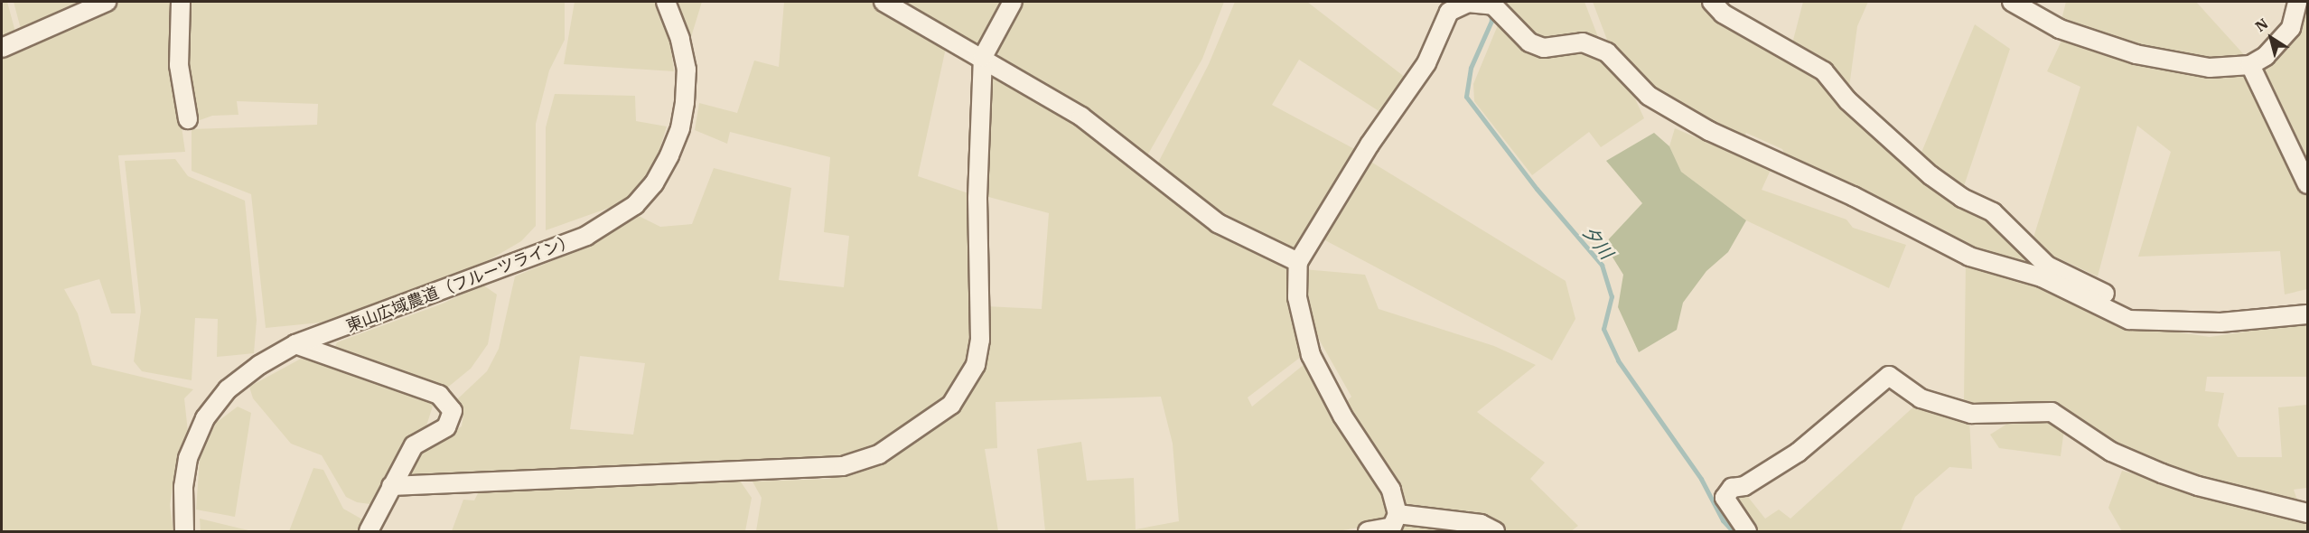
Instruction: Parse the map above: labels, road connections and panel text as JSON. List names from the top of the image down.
{
  "streets": {
    "street": ["東山広域農道（フルーツライン）"]
  },
  "water": ["夕川"],
  "north": "top left"
}
